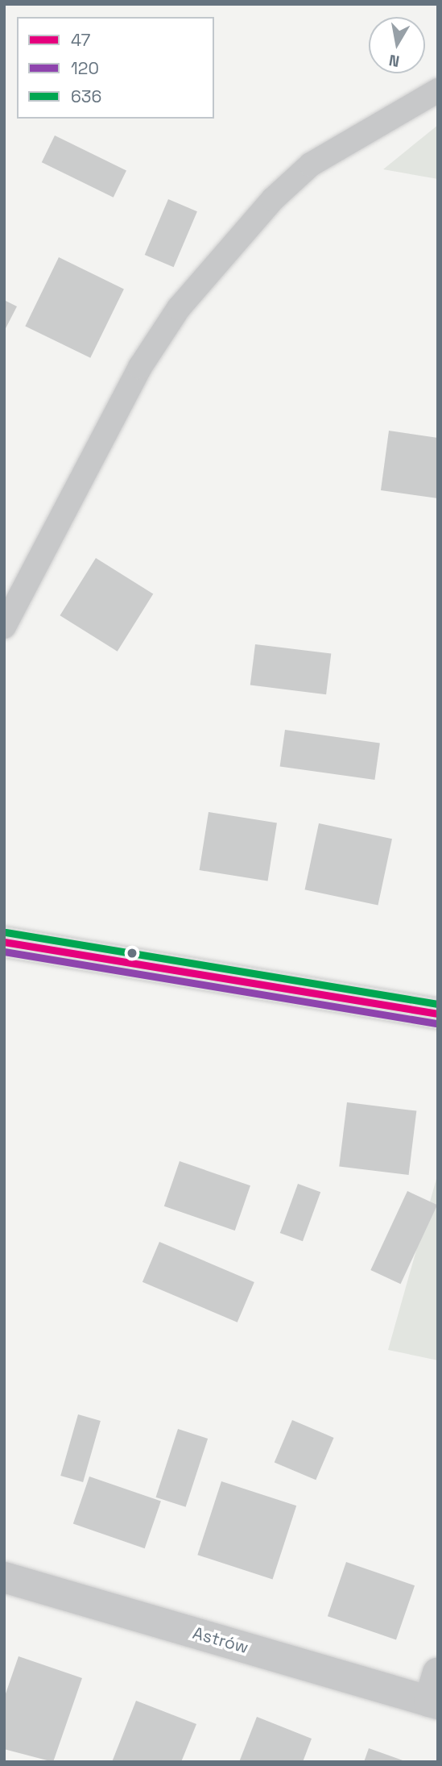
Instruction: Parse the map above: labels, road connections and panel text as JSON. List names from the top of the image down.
{
  "streets": {
    "street": ["Astrów"]
  },
  "lines": ["transit line 636", "transit line 47", "transit line 120"],
  "legend": ["47", "120", "636"],
  "north": "bottom"
}
